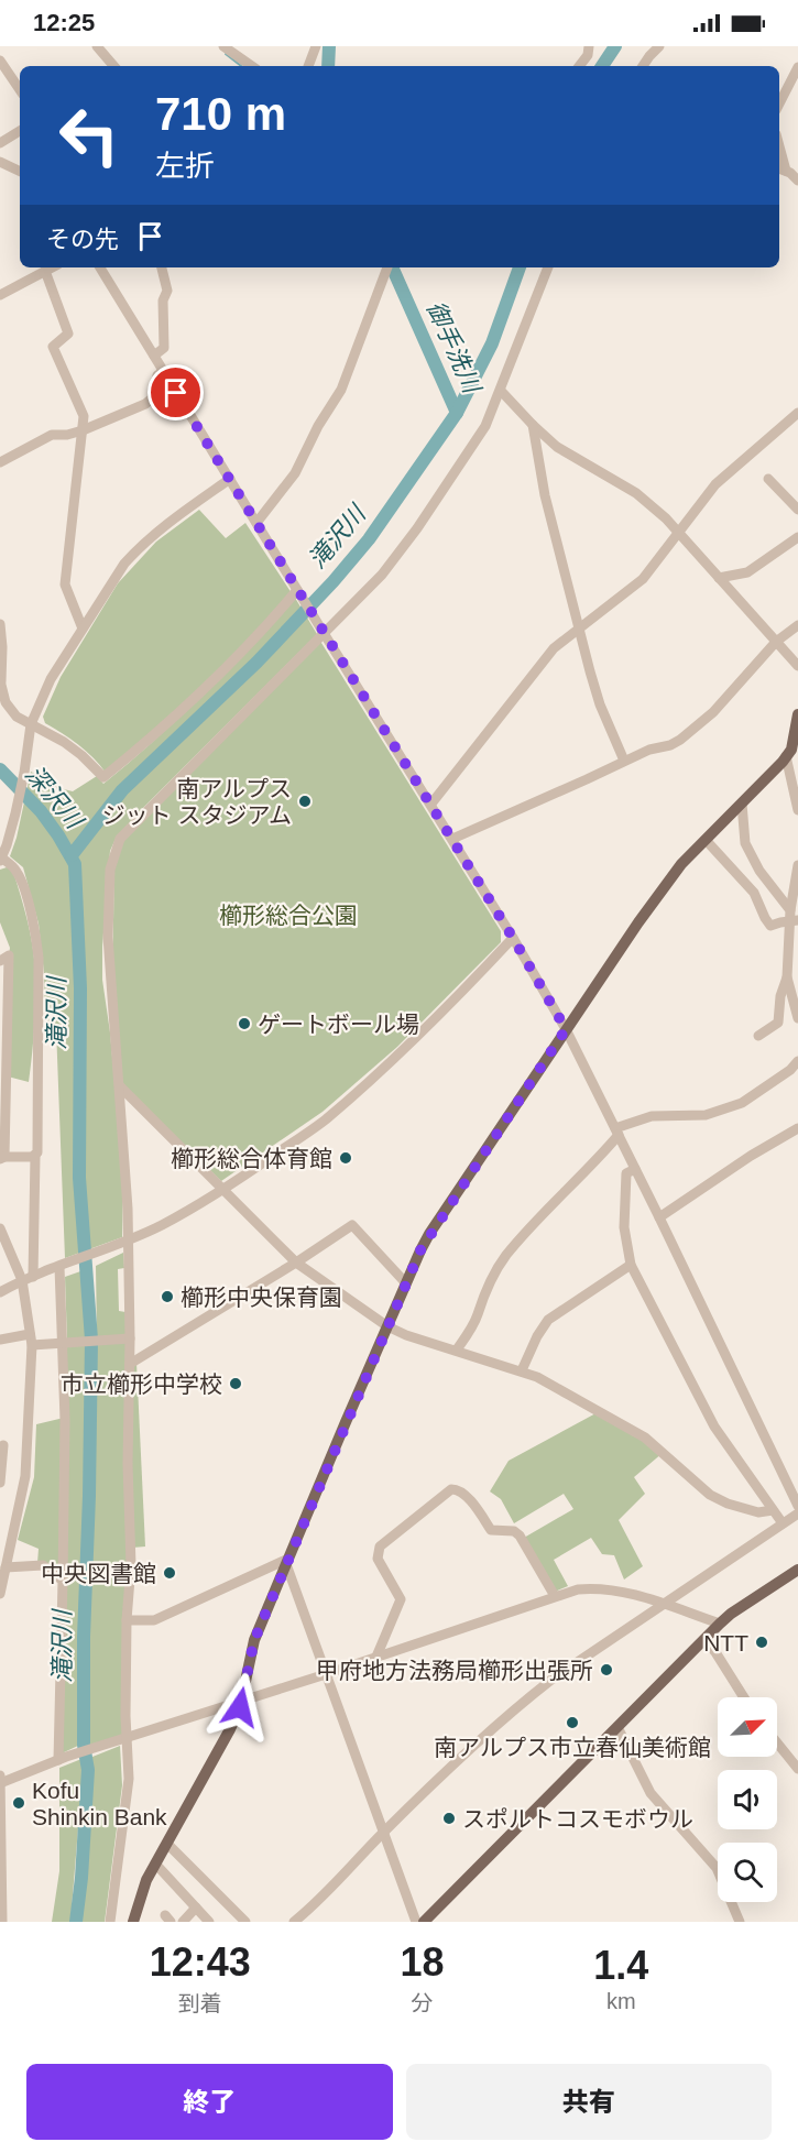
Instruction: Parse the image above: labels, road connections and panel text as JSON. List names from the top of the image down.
{
  "water": ["御手洗川", "滝沢川", "深沢川"],
  "parks": ["櫛形総合公園"],
  "places": [
    "南アルプス ジット スタジアム",
    "ゲートボール場",
    "櫛形総合体育館",
    "櫛形中央保育園",
    "市立櫛形中学校",
    "中央図書館",
    "NTT",
    "甲府地方法務局櫛形出張所",
    "南アルプス市立春仙美術館",
    "Kofu Shinkin Bank",
    "スポルトコスモボウル"
  ],
  "north": "top right",
  "page": {
    "status": "12:25",
    "turn": ["710 m", "左折"],
    "then": "その先",
    "eta": [
      "12:43",
      "到着",
      "18",
      "分",
      "1.4",
      "km"
    ],
    "buttons": ["終了", "共有"]
  }
}
